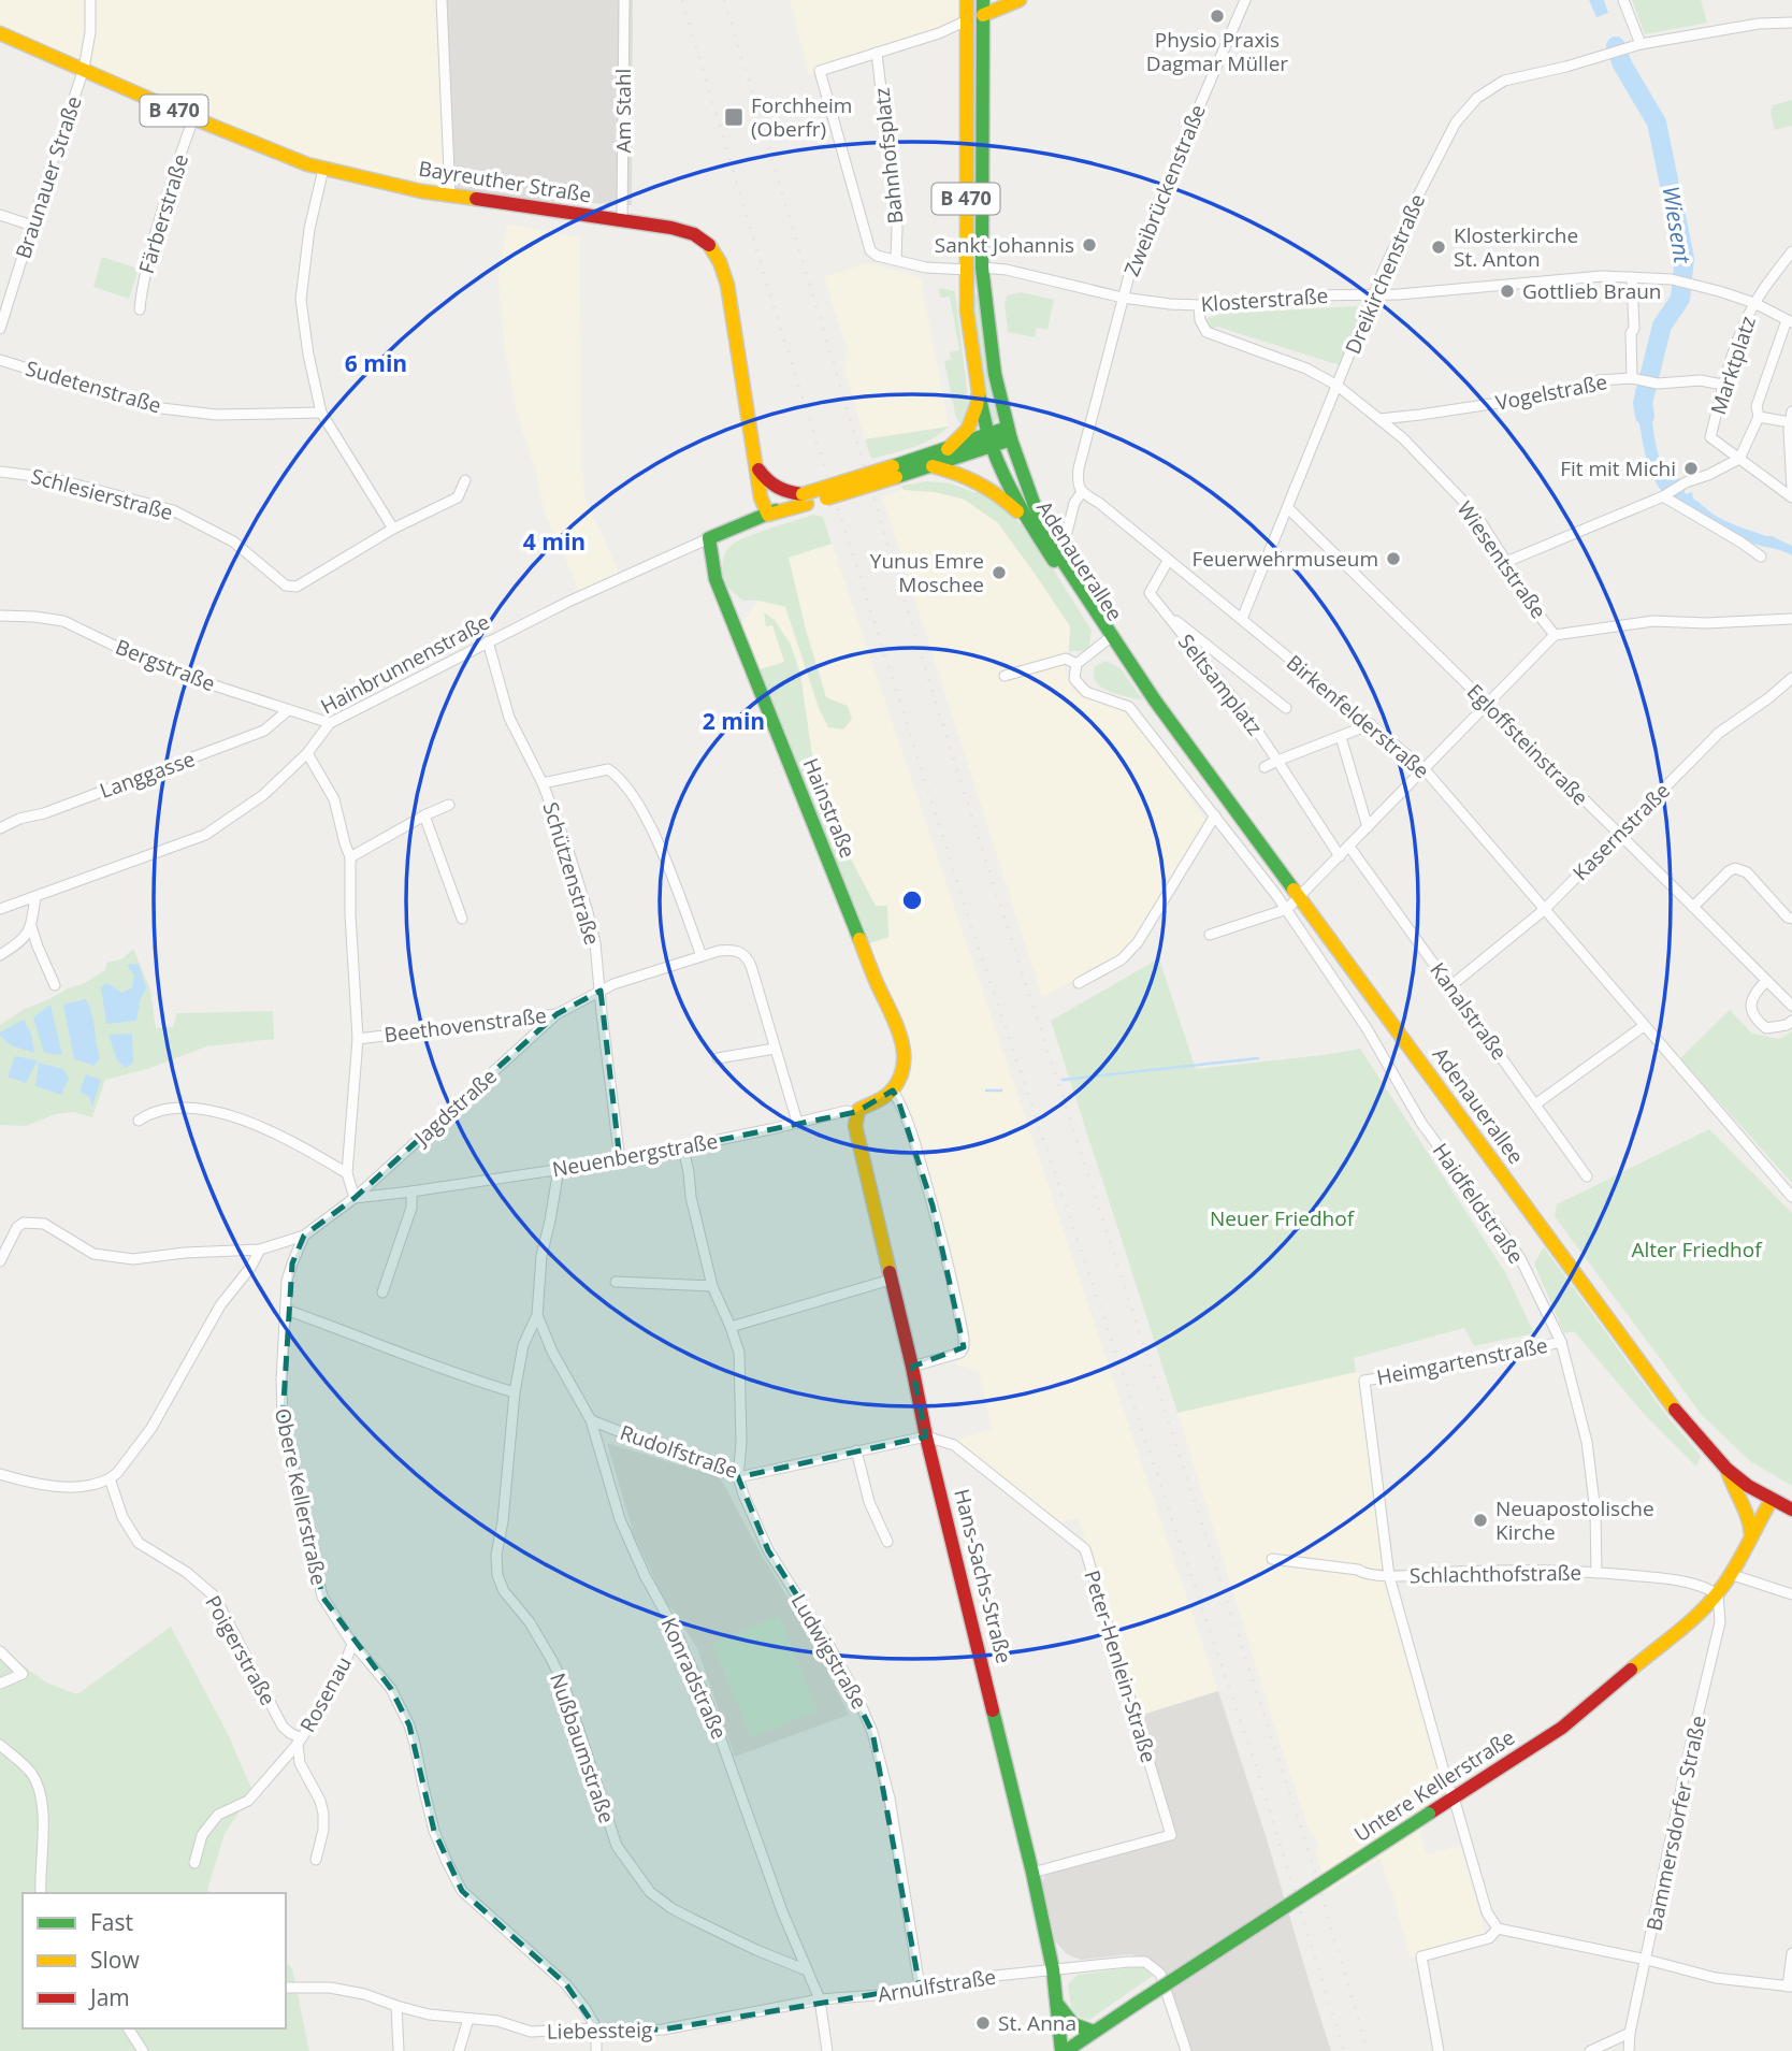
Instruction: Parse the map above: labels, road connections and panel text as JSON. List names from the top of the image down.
{
  "streets": {
    "main road": [
      "B 470",
      "Bayreuther Straße",
      "Adenauerallee",
      "Hainbrunnenstraße",
      "Hainstraße",
      "Hans-Sachs-Straße",
      "Untere Kellerstraße"
    ],
    "street": [
      "Am Stahl",
      "Bahnhofsplatz",
      "Braunauer Straße",
      "Zweibrückenstraße",
      "Färberstraße",
      "Dreikirchenstraße",
      "Klosterstraße",
      "Marktplatz",
      "Sudetenstraße",
      "Vogelstraße",
      "Schlesierstraße",
      "Wiesentstraße",
      "Bergstraße",
      "Seltsamplatz",
      "Birkenfelderstraße",
      "Egloffsteinstraße",
      "Langgasse",
      "Kasernstraße",
      "Schützenstraße",
      "Kanalstraße",
      "Beethovenstraße",
      "Jagdstraße",
      "Neuenbergstraße",
      "Haidfeldstraße",
      "Heimgartenstraße",
      "Rudolfstraße",
      "Obere Kellerstraße",
      "Schlachthofstraße",
      "Poigerstraße",
      "Ludwigstraße",
      "Peter-Henlein-Straße",
      "Konradstraße",
      "Rosenau",
      "Nußbaumstraße",
      "Bammersdorfer Straße",
      "Arnulfstraße",
      "Liebessteig"
    ]
  },
  "crossings": [
    ["B 470", "Bahnhofsplatz"],
    ["B 470", "Bayreuther Straße"],
    ["B 470", "Klosterstraße"],
    ["B 470", "Adenauerallee"],
    ["B 470", "Hainbrunnenstraße"],
    ["Am Stahl", "Bayreuther Straße"],
    ["Braunauer Straße", "Bayreuther Straße"],
    ["Bayreuther Straße", "Färberstraße"],
    ["Bayreuther Straße", "Hainbrunnenstraße"],
    ["Zweibrückenstraße", "Klosterstraße"],
    ["Dreikirchenstraße", "Klosterstraße"],
    ["Dreikirchenstraße", "Wiesentstraße"],
    ["Dreikirchenstraße", "Birkenfelderstraße"],
    ["Dreikirchenstraße", "Egloffsteinstraße"],
    ["Klosterstraße", "Marktplatz"],
    ["Klosterstraße", "Wiesentstraße"],
    ["Marktplatz", "Vogelstraße"],
    ["Vogelstraße", "Wiesentstraße"],
    ["Adenauerallee", "Untere Kellerstraße"],
    ["Hainbrunnenstraße", "Bergstraße"],
    ["Hainbrunnenstraße", "Hainstraße"],
    ["Hainbrunnenstraße", "Schützenstraße"],
    ["Bergstraße", "Langgasse"],
    ["Seltsamplatz", "Birkenfelderstraße"],
    ["Birkenfelderstraße", "Kasernstraße"],
    ["Egloffsteinstraße", "Kasernstraße"],
    ["Kasernstraße", "Kanalstraße"],
    ["Schützenstraße", "Beethovenstraße"],
    ["Schützenstraße", "Neuenbergstraße"],
    ["Beethovenstraße", "Jagdstraße"],
    ["Jagdstraße", "Neuenbergstraße"],
    ["Neuenbergstraße", "Hans-Sachs-Straße"],
    ["Neuenbergstraße", "Ludwigstraße"],
    ["Neuenbergstraße", "Nußbaumstraße"],
    ["Haidfeldstraße", "Heimgartenstraße"],
    ["Haidfeldstraße", "Schlachthofstraße"],
    ["Heimgartenstraße", "Schlachthofstraße"],
    ["Rudolfstraße", "Hans-Sachs-Straße"],
    ["Rudolfstraße", "Ludwigstraße"],
    ["Rudolfstraße", "Peter-Henlein-Straße"],
    ["Rudolfstraße", "Konradstraße"],
    ["Obere Kellerstraße", "Rosenau"],
    ["Obere Kellerstraße", "Liebessteig"],
    ["Schlachthofstraße", "Untere Kellerstraße"],
    ["Schlachthofstraße", "Bammersdorfer Straße"],
    ["Hans-Sachs-Straße", "Peter-Henlein-Straße"],
    ["Hans-Sachs-Straße", "Untere Kellerstraße"],
    ["Hans-Sachs-Straße", "Arnulfstraße"],
    ["Poigerstraße", "Rosenau"],
    ["Ludwigstraße", "Arnulfstraße"],
    ["Konradstraße", "Nußbaumstraße"],
    ["Konradstraße", "Arnulfstraße"],
    ["Konradstraße", "Liebessteig"],
    ["Untere Kellerstraße", "Bammersdorfer Straße"],
    ["Arnulfstraße", "Liebessteig"]
  ],
  "water": ["Wiesent"],
  "parks": ["Neuer Friedhof", "Alter Friedhof"],
  "places": {
    "other": [
      "Physio Praxis Dagmar Müller",
      "Sankt Johannis",
      "Klosterkirche St. Anton",
      "Gottlieb Braun",
      "Fit mit Michi",
      "Feuerwehrmuseum",
      "Yunus Emre Moschee",
      "Neuapostolische Kirche",
      "St. Anna"
    ],
    "transit": ["Forchheim (Oberfr)"]
  },
  "legend": ["Fast", "Slow", "Jam"],
  "rings": ["6 min", "4 min", "2 min"]
}
